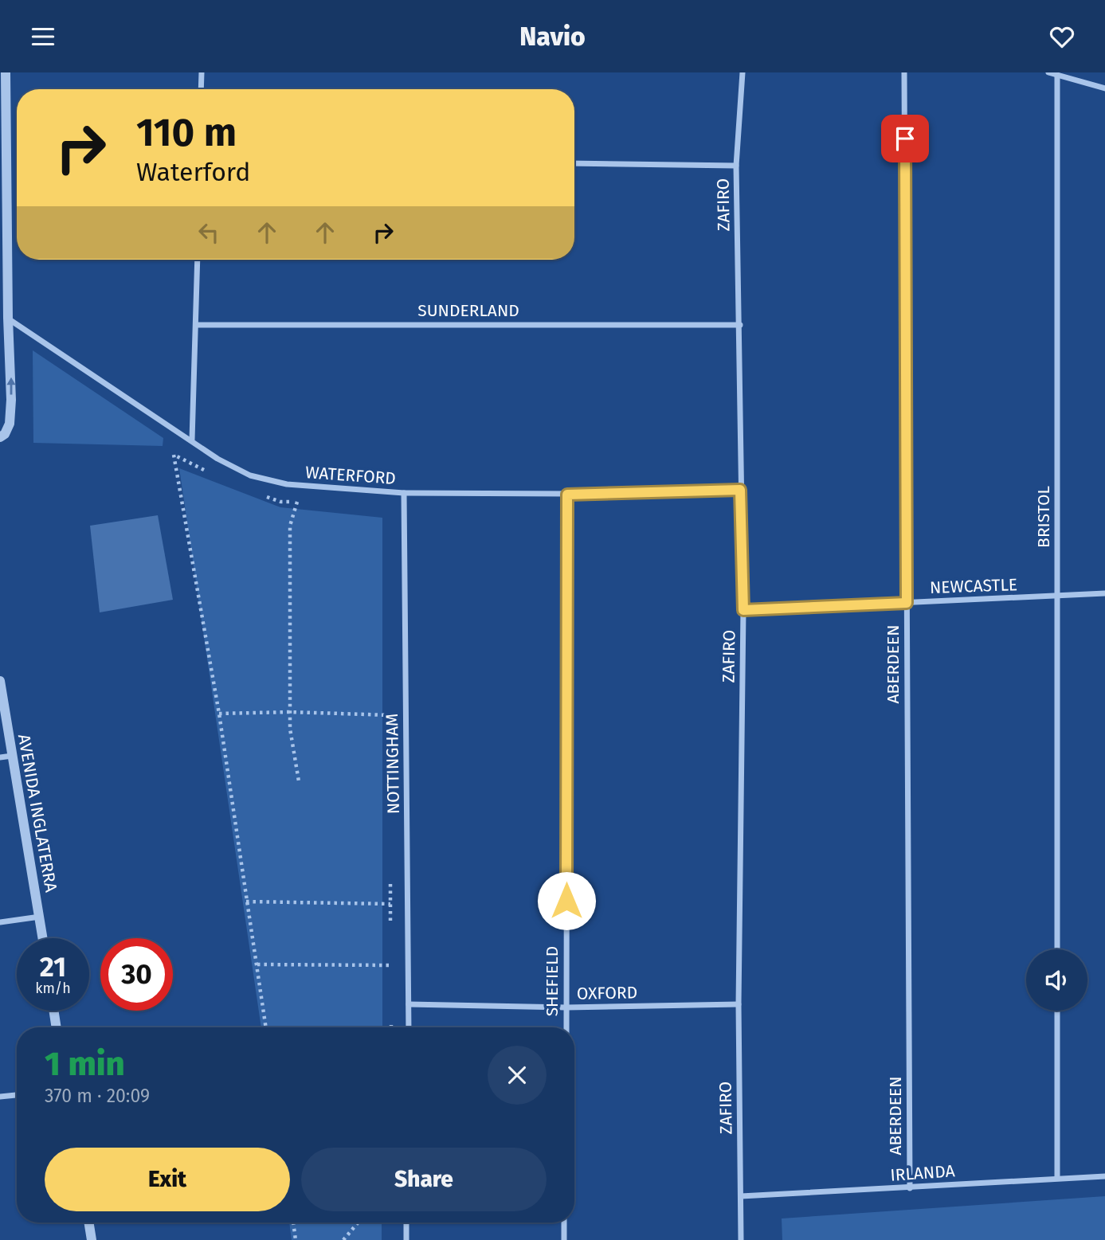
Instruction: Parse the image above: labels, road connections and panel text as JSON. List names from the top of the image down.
{
  "streets": {
    "street": [
      "ZAFIRO",
      "SUNDERLAND",
      "WATERFORD",
      "BRISTOL",
      "NEWCASTLE",
      "ABERDEEN",
      "NOTTINGHAM",
      "AVENIDA INGLATERRA",
      "SHEFIELD",
      "OXFORD",
      "IRLANDA"
    ]
  },
  "crossings": [
    ["ZAFIRO", "SUNDERLAND"],
    ["ZAFIRO", "WATERFORD"],
    ["ZAFIRO", "NEWCASTLE"],
    ["ZAFIRO", "OXFORD"],
    ["ZAFIRO", "IRLANDA"],
    ["WATERFORD", "NOTTINGHAM"],
    ["WATERFORD", "SHEFIELD"],
    ["BRISTOL", "NEWCASTLE"],
    ["NEWCASTLE", "ABERDEEN"],
    ["ABERDEEN", "IRLANDA"],
    ["NOTTINGHAM", "OXFORD"],
    ["SHEFIELD", "OXFORD"]
  ],
  "page": {
    "header": "Navio",
    "turn": ["110 m", "Waterford"],
    "speed": "21 km/h",
    "limit": "30",
    "heading": ["1 min", "370 m · 20:09"],
    "buttons": ["Exit", "Share"]
  }
}
